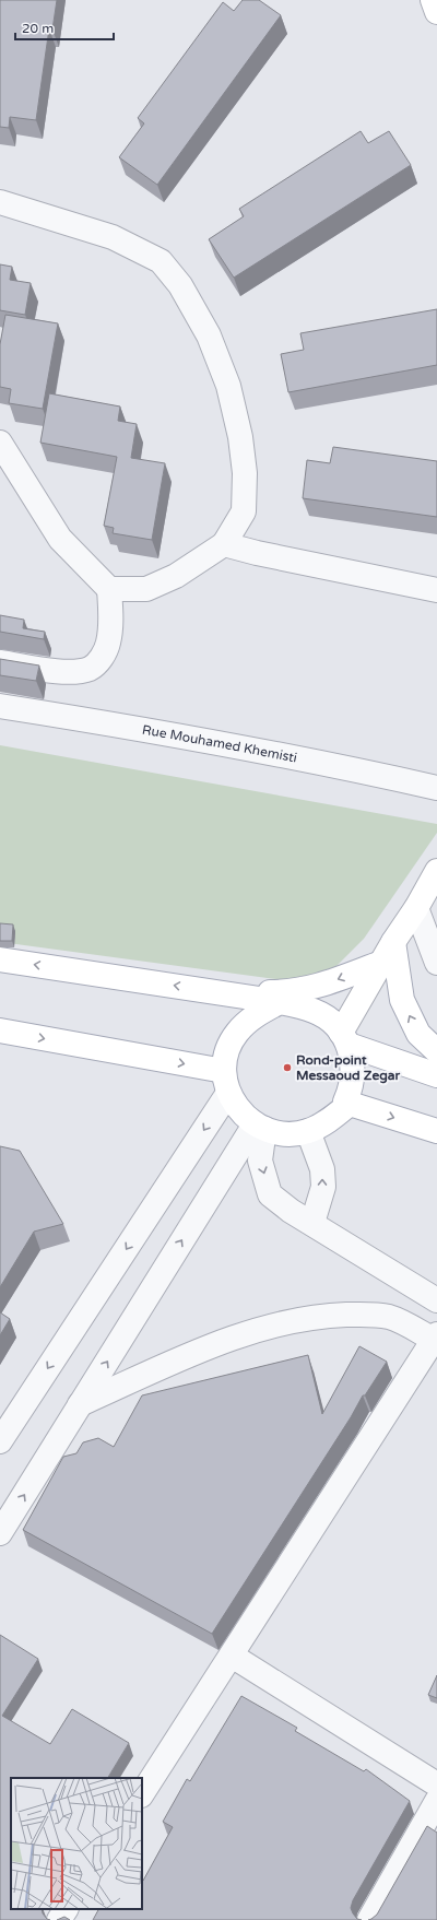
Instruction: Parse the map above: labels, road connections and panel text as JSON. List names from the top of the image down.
{
  "streets": {
    "street": ["Rue Mouhamed Khemisti"]
  },
  "places": ["Rond-point Messaoud Zegar"],
  "scale_bar": "20 m"
}
